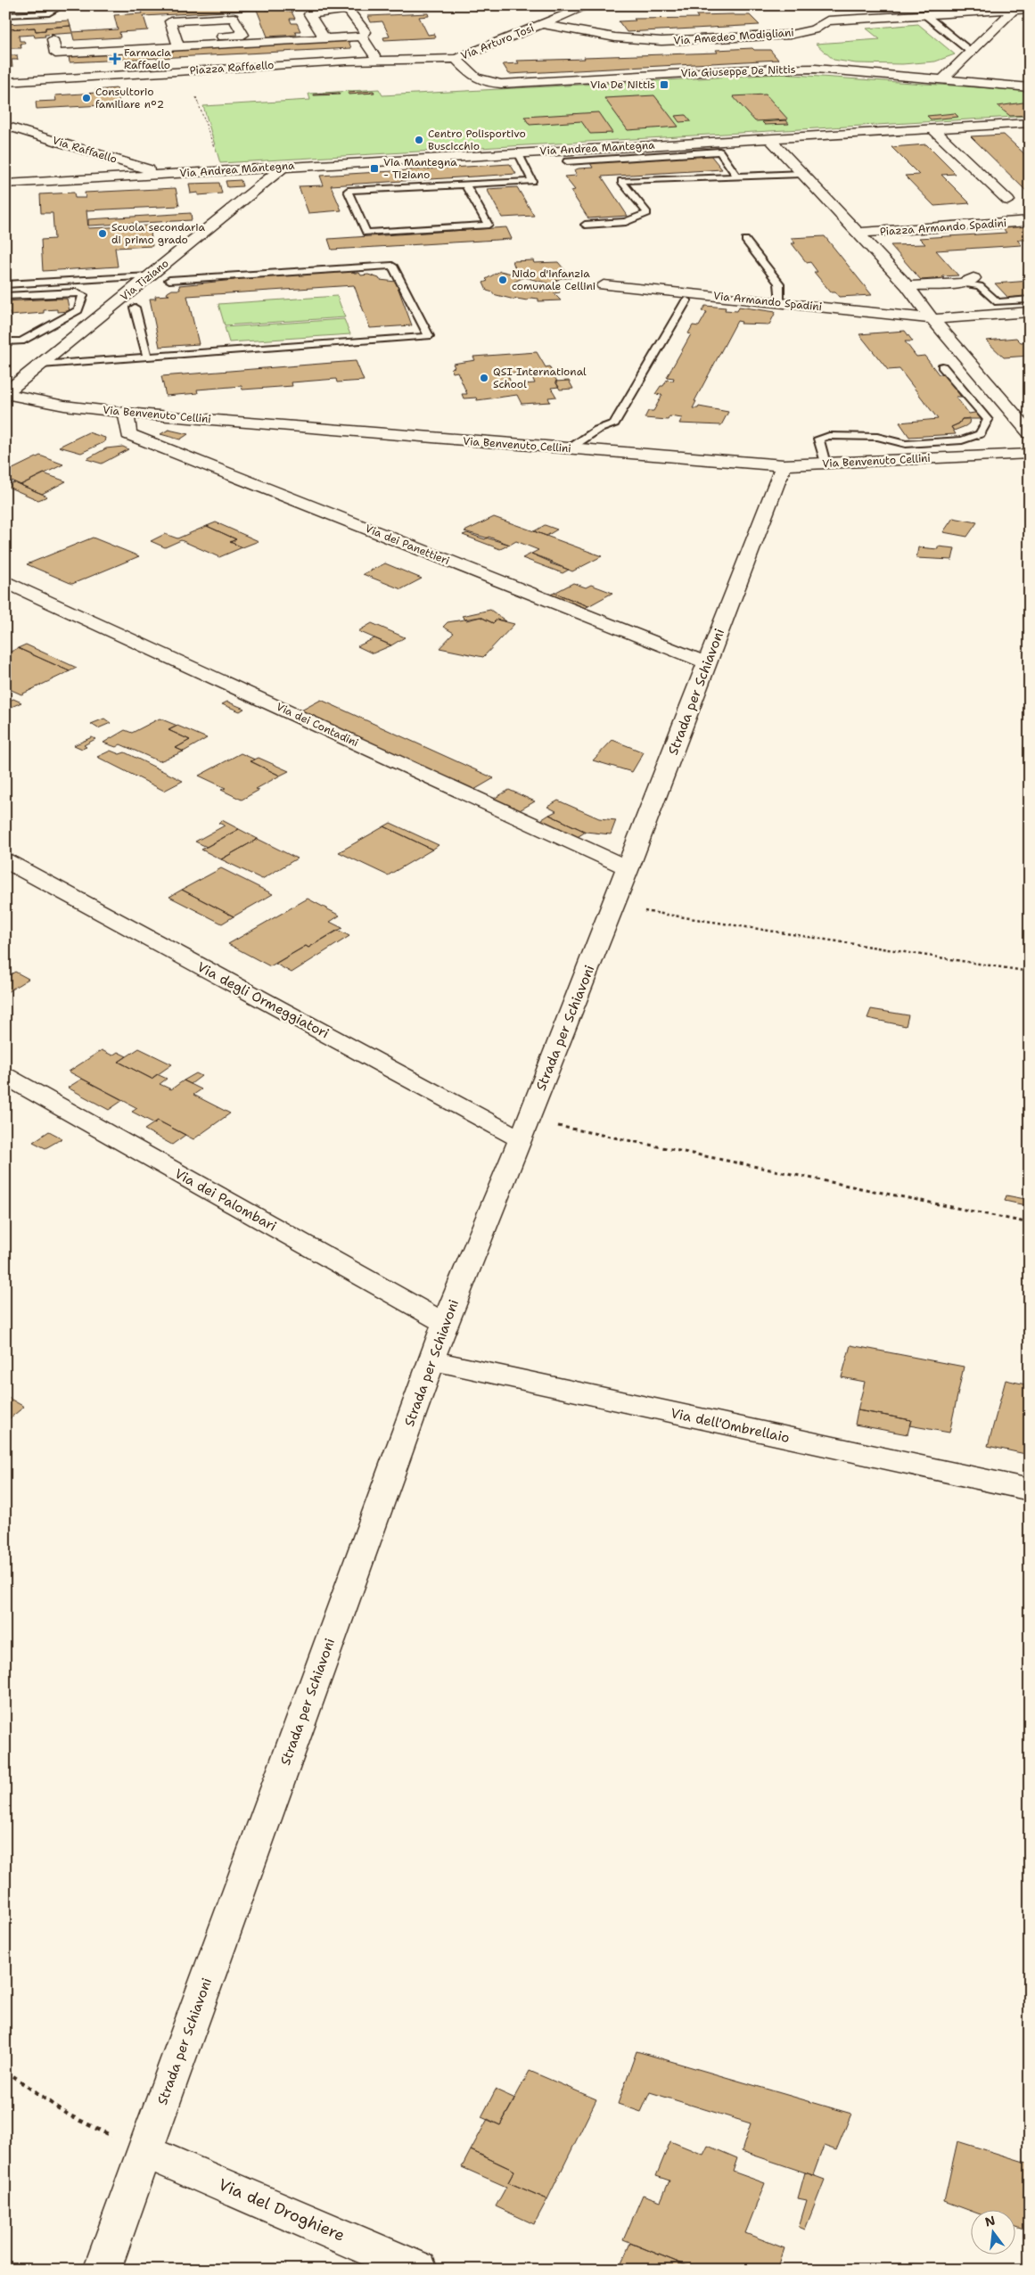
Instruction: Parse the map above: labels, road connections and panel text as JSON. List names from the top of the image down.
{
  "streets": {
    "street": [
      "Via Amedeo Modigliani",
      "Via Arturo Tosi",
      "Piazza Raffaello",
      "Via Giuseppe De Nittis",
      "Via Andrea Mantegna",
      "Via Raffaello",
      "Piazza Armando Spadini",
      "Via Tiziano",
      "Via Armando Spadini",
      "Via Benvenuto Cellini",
      "Via dei Panettieri",
      "Strada per Schiavoni",
      "Via dei Contadini",
      "Via degli Ormeggiatori",
      "Via dei Palombari",
      "Via dell'Ombrellaio",
      "Via del Droghiere"
    ]
  },
  "crossings": [
    ["Via Amedeo Modigliani", "Via Arturo Tosi"],
    ["Via Arturo Tosi", "Piazza Raffaello"],
    ["Via Arturo Tosi", "Via Giuseppe De Nittis"],
    ["Piazza Raffaello", "Via Giuseppe De Nittis"],
    ["Via Andrea Mantegna", "Via Raffaello"],
    ["Via Andrea Mantegna", "Piazza Armando Spadini"],
    ["Via Andrea Mantegna", "Via Tiziano"],
    ["Via Tiziano", "Via Benvenuto Cellini"],
    ["Via Benvenuto Cellini", "Via dei Panettieri"],
    ["Via Benvenuto Cellini", "Strada per Schiavoni"],
    ["Via dei Panettieri", "Strada per Schiavoni"],
    ["Strada per Schiavoni", "Via dei Contadini"],
    ["Strada per Schiavoni", "Via degli Ormeggiatori"],
    ["Strada per Schiavoni", "Via dei Palombari"],
    ["Strada per Schiavoni", "Via dell'Ombrellaio"],
    ["Strada per Schiavoni", "Via del Droghiere"]
  ],
  "places": {
    "health": ["Farmacia Raffaello"],
    "transit": ["Via De Nittis", "Via Mantegna - Tiziano"],
    "other": [
      "Consultorio familiare n°2",
      "Centro Polisportivo Buscicchio",
      "Scuola secondaria di primo grado",
      "Nido d'infanzia comunale Cellini",
      "QSI International School"
    ]
  },
  "north": "top"
}
